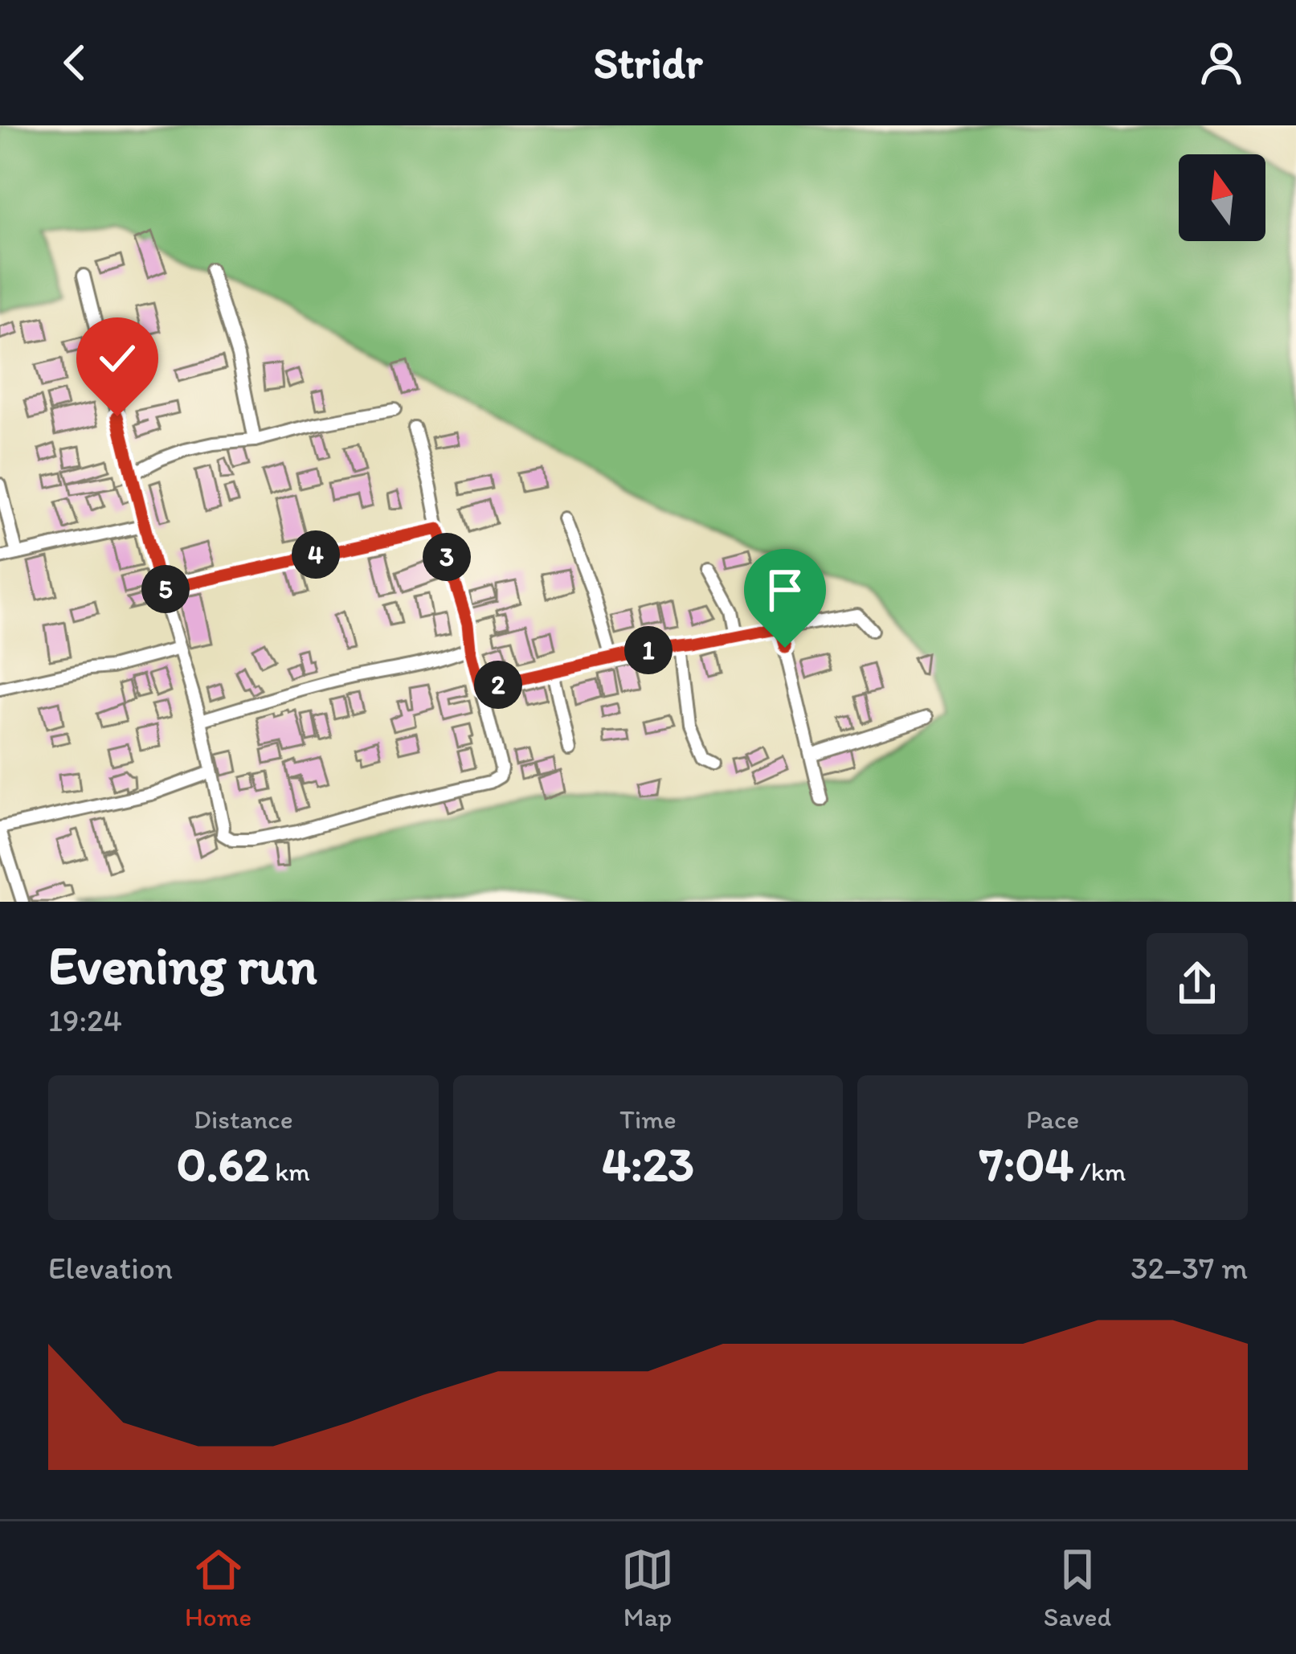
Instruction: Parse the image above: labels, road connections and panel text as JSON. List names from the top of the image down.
{
  "north": "top",
  "page": {
    "header": "Stridr",
    "pins": [
      "4",
      "3",
      "5",
      "1",
      "2"
    ],
    "heading": ["Evening run", "19:24"],
    "stats": [
      ["Distance", "0.62 km"],
      ["Time", "4:23"],
      ["Pace", "7:04 /km"]
    ],
    "chart": ["Elevation", "32–37 m"],
    "tabs": ["Home", "Map", "Saved"]
  }
}
